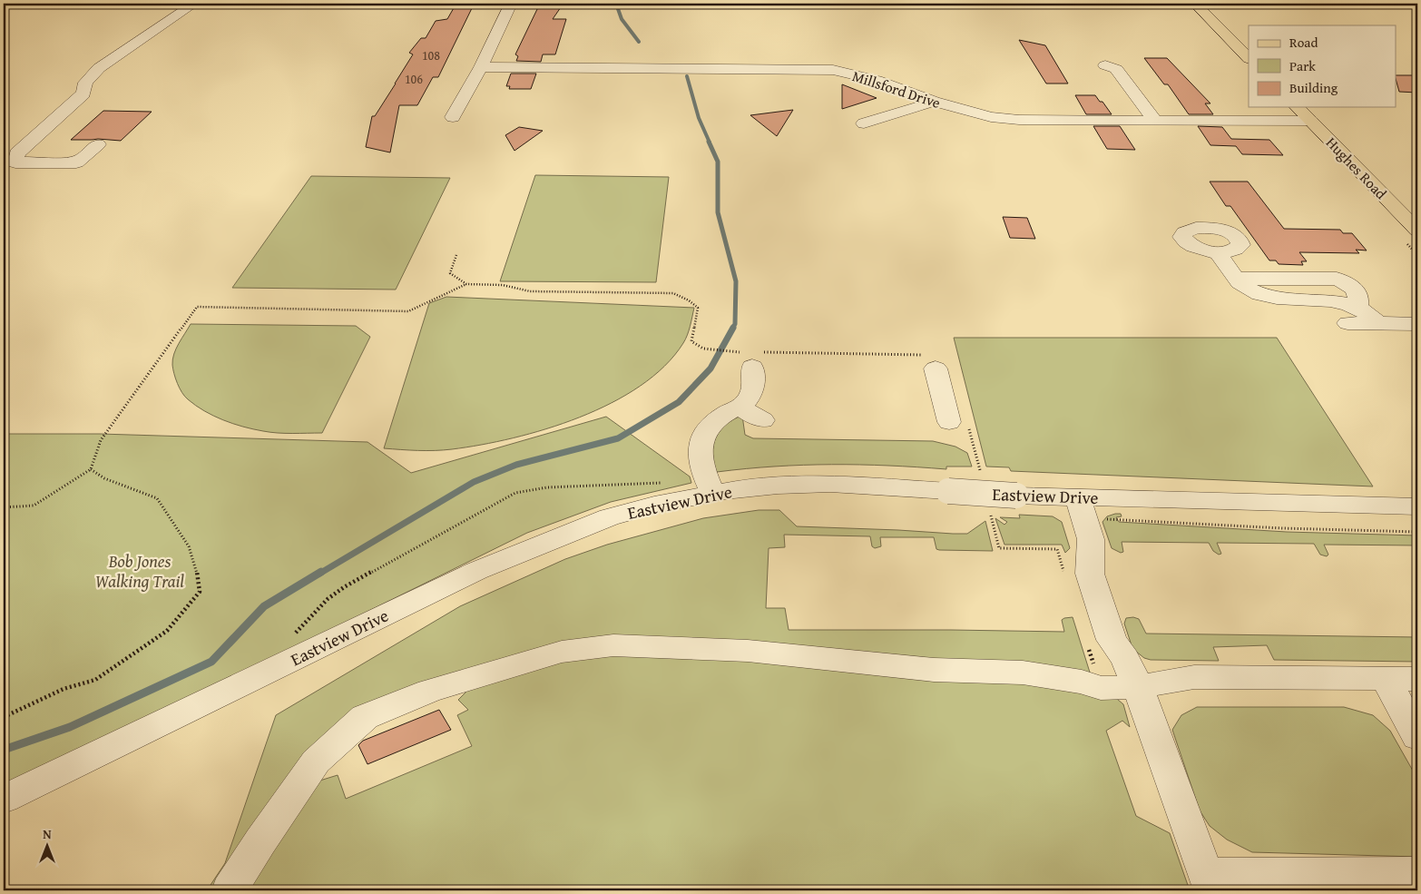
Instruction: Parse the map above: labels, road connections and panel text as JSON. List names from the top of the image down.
{
  "streets": {
    "main road": ["Hughes Road"],
    "street": ["Millsford Drive", "Eastview Drive"]
  },
  "crossings": [
    ["Millsford Drive", "Hughes Road"]
  ],
  "parks": ["Bob Jones Walking Trail"],
  "house_numbers": ["108", "106"],
  "legend": ["Road", "Park", "Building"],
  "north": "top"
}
